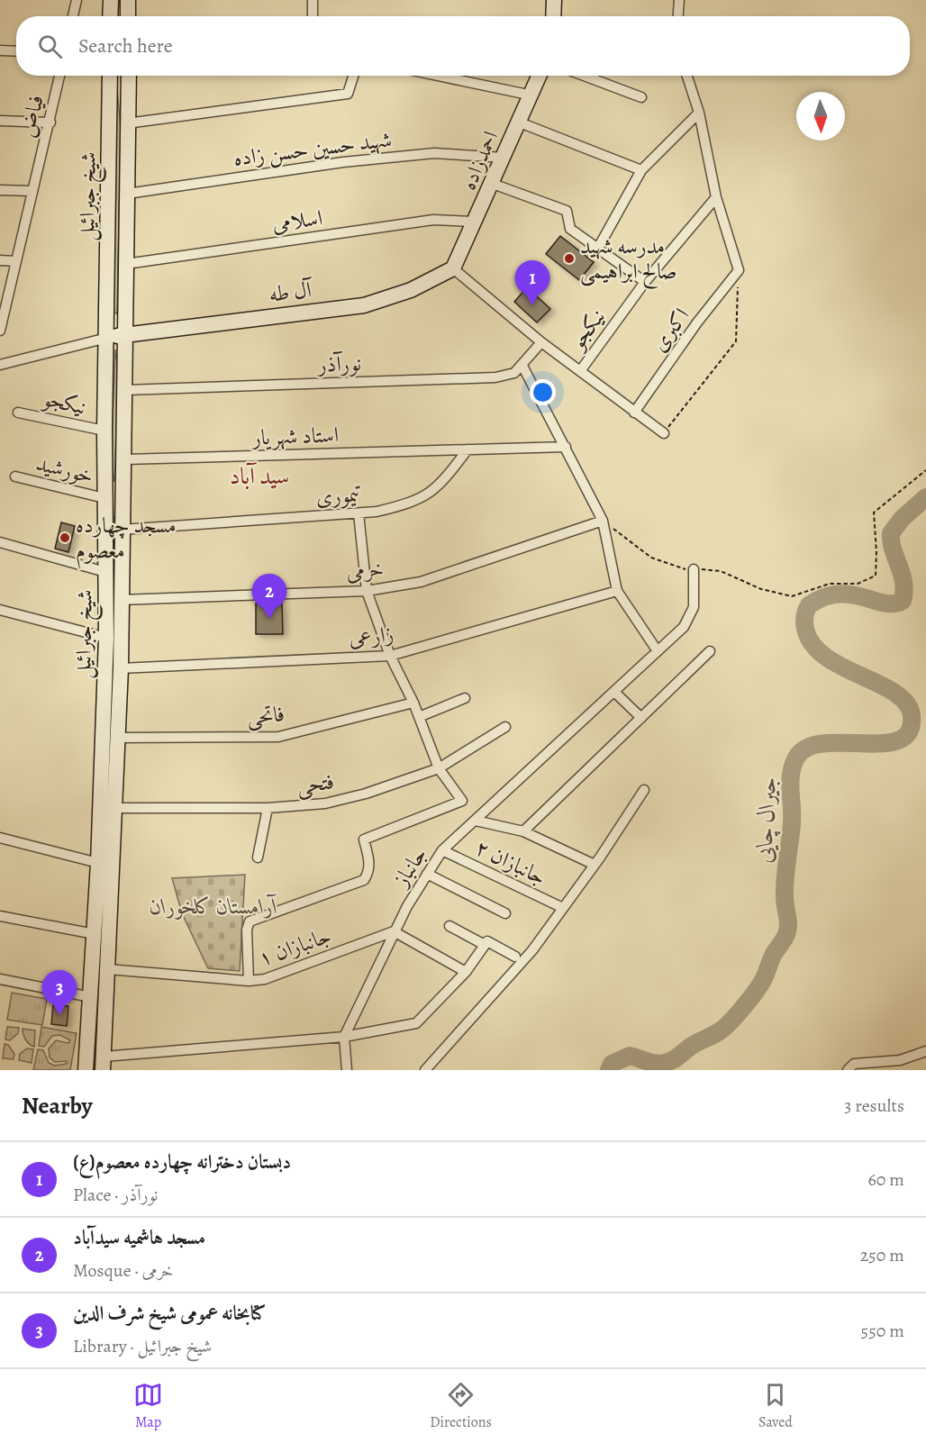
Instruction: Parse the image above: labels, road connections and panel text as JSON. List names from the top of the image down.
{
  "streets": {
    "street": [
      "فیاض",
      "شهید حسین حسن زاده",
      "احمدزاده",
      "شیخ جبرائیل",
      "اسلامی",
      "آل طه",
      "نیکجو",
      "اکبری",
      "نورآذر",
      "استاد شهریار",
      "خورشید",
      "تیموری",
      "خرمی",
      "زارعی",
      "فاتحی",
      "فتحی",
      "جانبازان ۲",
      "جانباز",
      "جانبازان ۱"
    ]
  },
  "crossings": [
    ["شهید حسین حسن زاده", "احمدزاده"],
    ["شهید حسین حسن زاده", "شیخ جبرائیل"],
    ["احمدزاده", "اسلامی"],
    ["احمدزاده", "آل طه"],
    ["شیخ جبرائیل", "اسلامی"],
    ["شیخ جبرائیل", "آل طه"],
    ["شیخ جبرائیل", "نیکجو"],
    ["شیخ جبرائیل", "نورآذر"],
    ["شیخ جبرائیل", "استاد شهریار"],
    ["شیخ جبرائیل", "خورشید"],
    ["شیخ جبرائیل", "تیموری"],
    ["شیخ جبرائیل", "خرمی"],
    ["شیخ جبرائیل", "زارعی"],
    ["شیخ جبرائیل", "فاتحی"],
    ["شیخ جبرائیل", "فتحی"],
    ["شیخ جبرائیل", "جانبازان ۱"],
    ["استاد شهریار", "تیموری"],
    ["جانبازان ۲", "جانباز"],
    ["جانباز", "جانبازان ۱"]
  ],
  "districts": ["سید آباد"],
  "water": ["جیرال چایی"],
  "parks": ["آرامستان کلخوران"],
  "places": ["مدرسه شهید صالح ابراهیمی", "مسجد چهارده معصوم"],
  "north": "bottom",
  "page": {
    "search": "Search here",
    "pins": ["1", "2", "3"],
    "heading": ["Nearby", "3 results"],
    "list": [
      {
        "mark": "1",
        "name": "دبستان دخترانه چهارده معصوم(ع)",
        "note": "Place · نورآذر",
        "value": "60 m"
      },
      {
        "mark": "2",
        "name": "مسجد هاشمیه سیدآباد",
        "note": "Mosque · خرمی",
        "value": "250 m"
      },
      {
        "mark": "3",
        "name": "کتابخانه عمومی شیخ شرف الدین",
        "note": "Library · شیخ جبرائیل",
        "value": "550 m"
      }
    ],
    "nav": ["Map", "Directions", "Saved"]
  }
}
